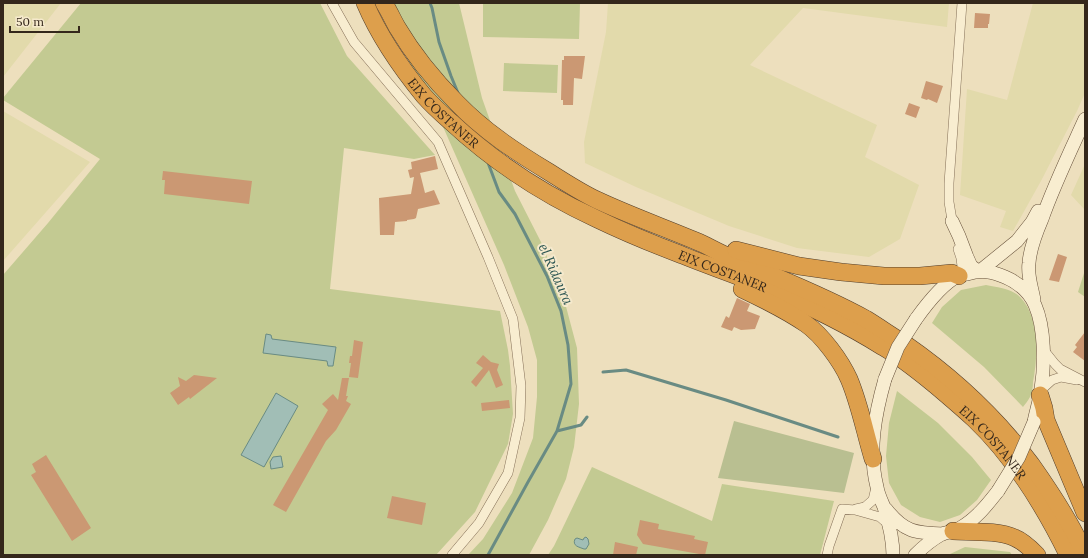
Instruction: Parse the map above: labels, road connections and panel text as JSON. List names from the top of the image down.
{
  "streets": {
    "highway": ["EIX COSTANER"]
  },
  "water": ["el Ridaura"],
  "scale_bar": "50 m"
}
